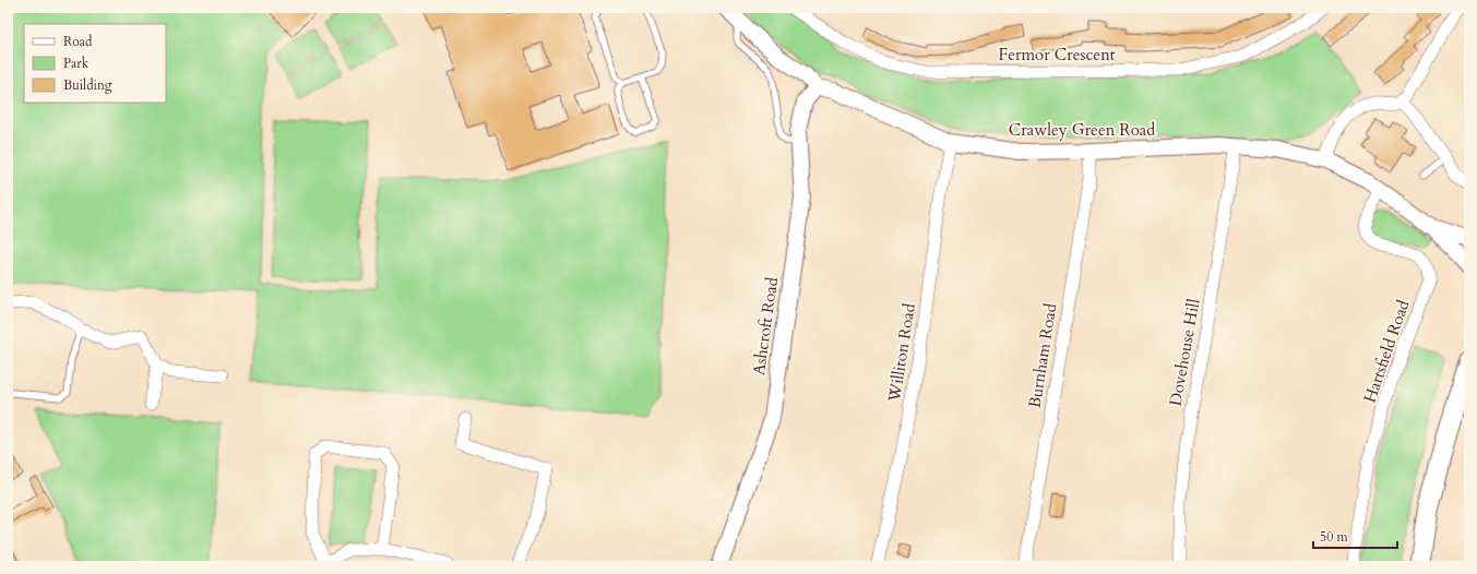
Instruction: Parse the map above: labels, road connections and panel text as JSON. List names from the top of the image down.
{
  "streets": {
    "street": [
      "Fermor Crescent",
      "Crawley Green Road",
      "Ashcroft Road",
      "Hartsfield Road",
      "Williton Road",
      "Dovehouse Hill",
      "Burnham Road"
    ]
  },
  "crossings": [
    ["Crawley Green Road", "Ashcroft Road"],
    ["Crawley Green Road", "Hartsfield Road"],
    ["Crawley Green Road", "Williton Road"],
    ["Crawley Green Road", "Dovehouse Hill"],
    ["Crawley Green Road", "Burnham Road"]
  ],
  "legend": ["Road", "Park", "Building"],
  "scale_bar": "50 m"
}
